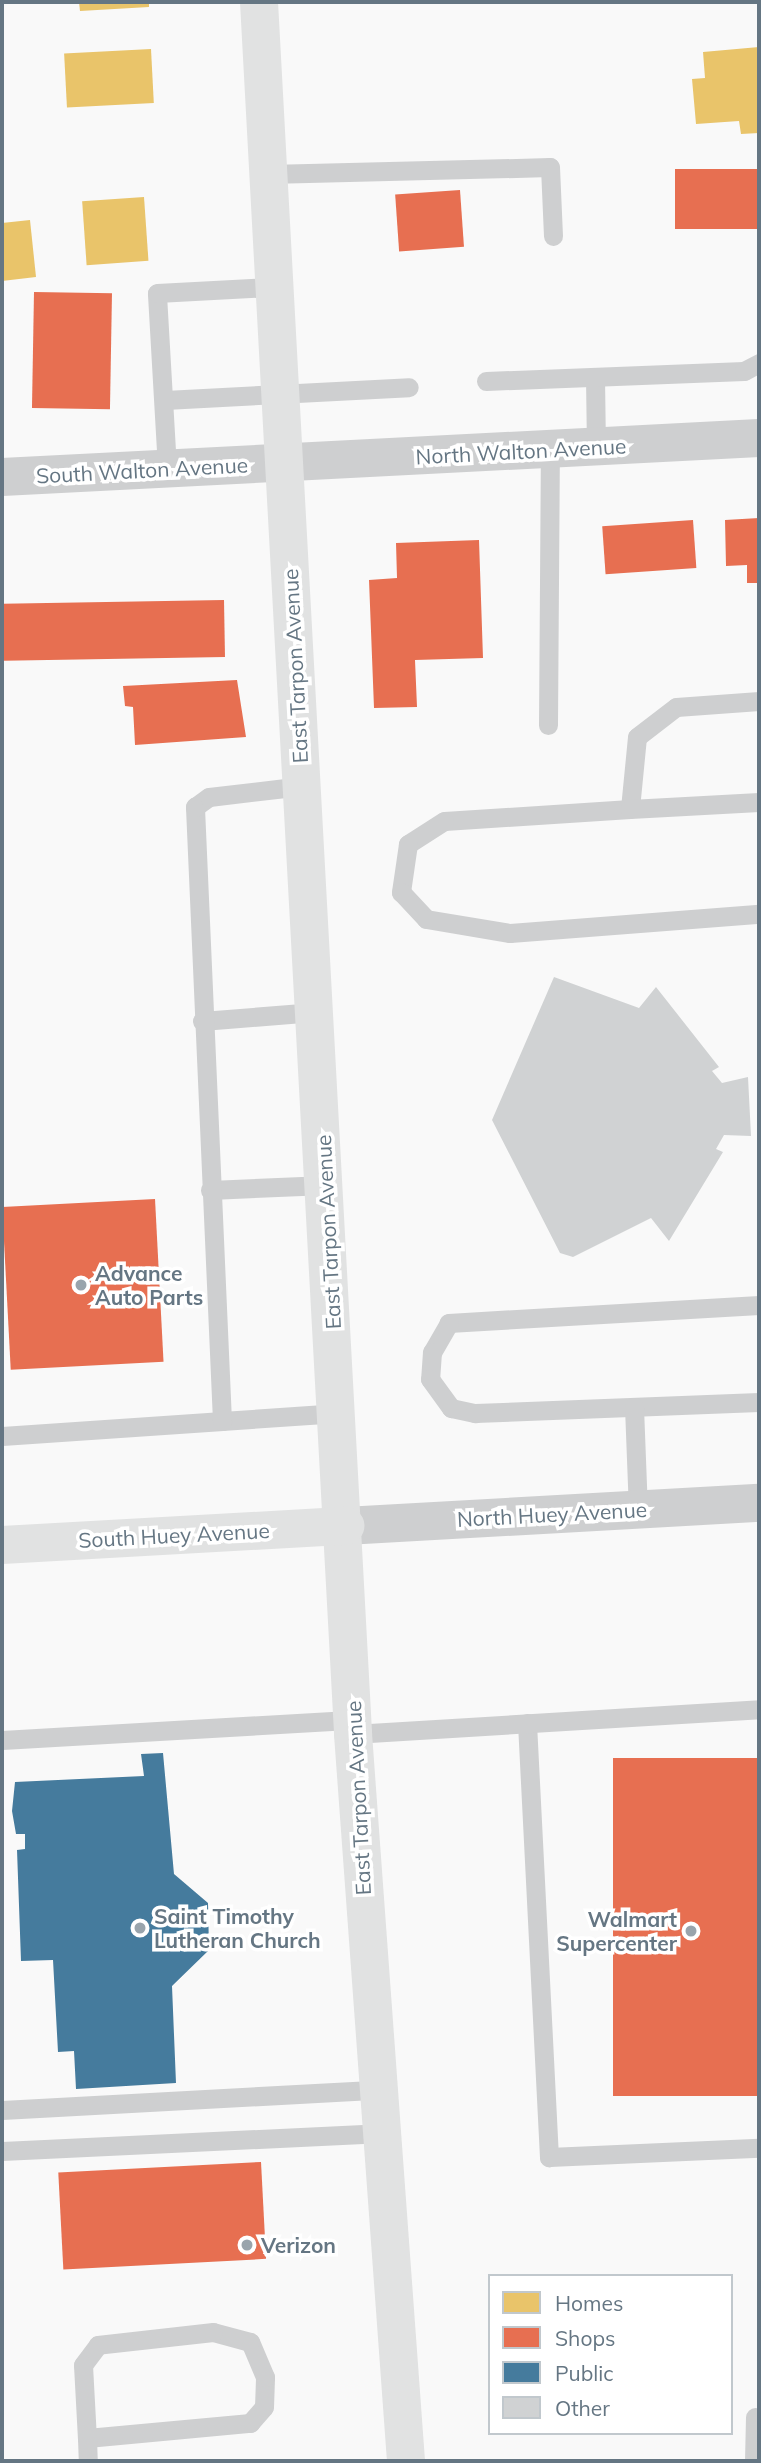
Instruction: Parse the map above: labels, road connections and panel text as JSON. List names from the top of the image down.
{
  "streets": {
    "main road": ["East Tarpon Avenue", "South Huey Avenue"],
    "street": ["North Walton Avenue", "South Walton Avenue", "North Huey Avenue"]
  },
  "crossings": [
    ["North Walton Avenue", "South Walton Avenue"],
    ["North Walton Avenue", "East Tarpon Avenue"],
    ["South Walton Avenue", "East Tarpon Avenue"],
    ["East Tarpon Avenue", "North Huey Avenue"],
    ["East Tarpon Avenue", "South Huey Avenue"],
    ["North Huey Avenue", "South Huey Avenue"]
  ],
  "places": [
    "Advance Auto Parts",
    "Saint Timothy Lutheran Church",
    "Walmart Supercenter",
    "Verizon"
  ],
  "legend": [
    "Homes",
    "Shops",
    "Public",
    "Other"
  ]
}
